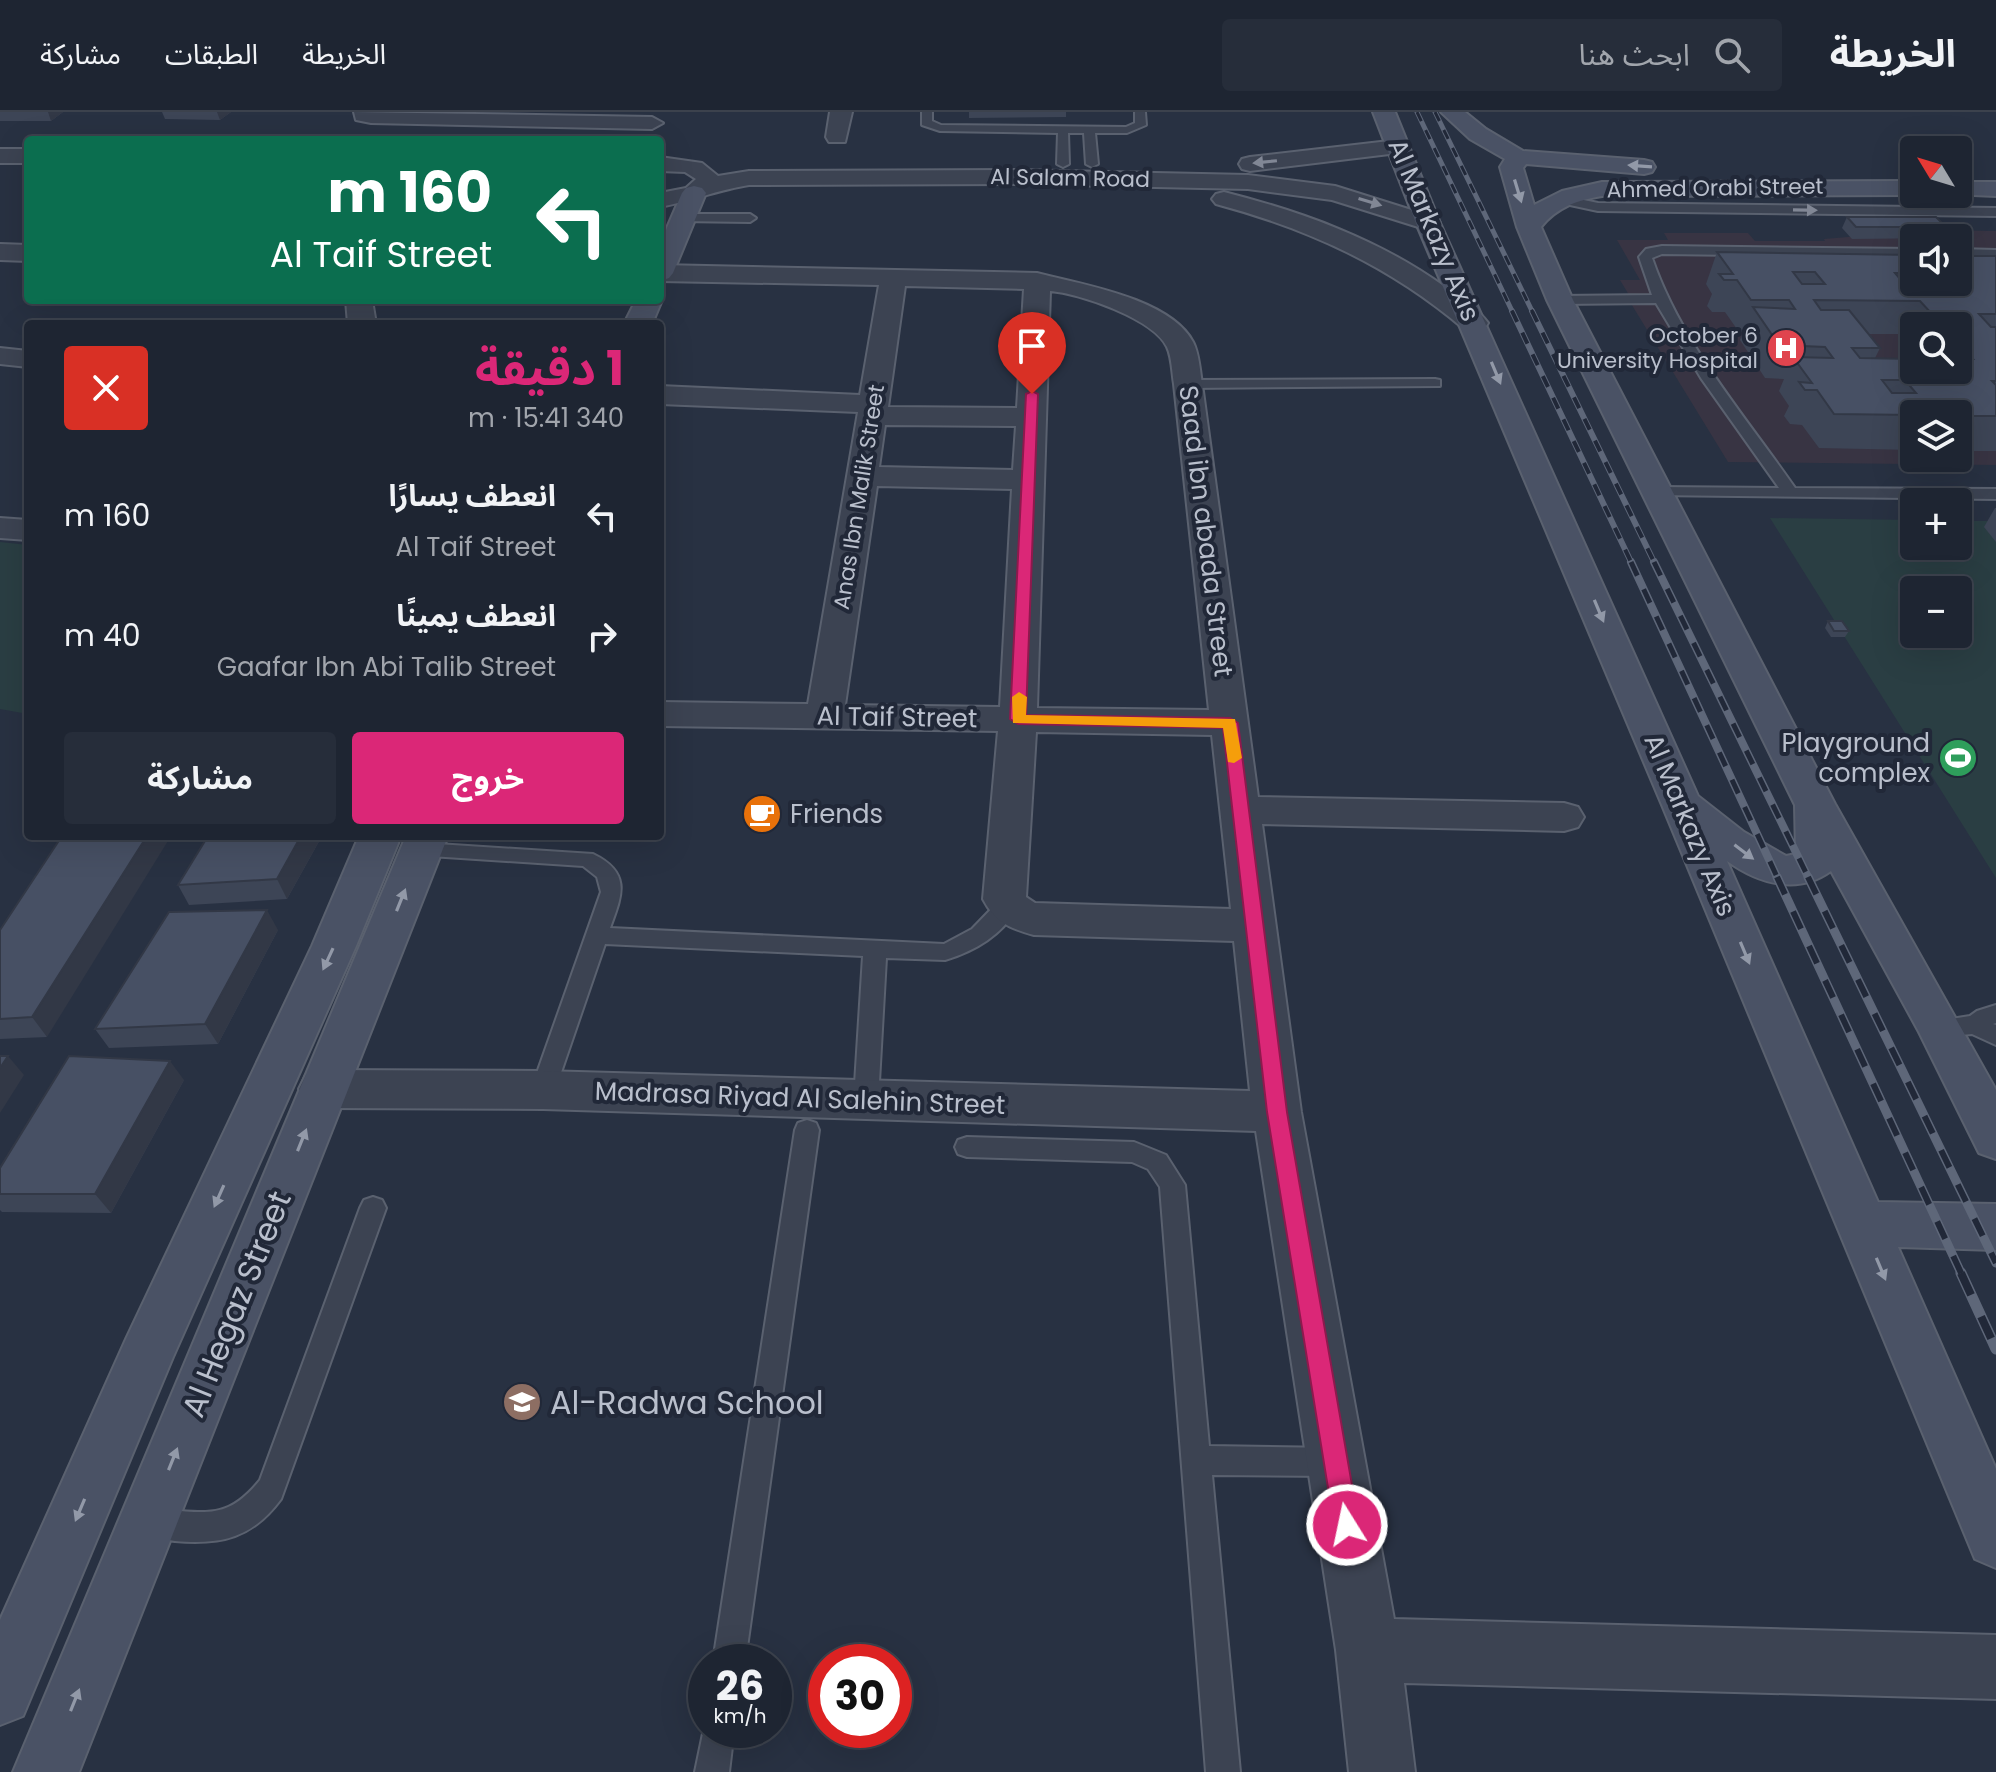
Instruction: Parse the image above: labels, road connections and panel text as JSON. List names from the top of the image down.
{
  "streets": {
    "main road": ["Ahmed Orabi Street", "Al Markazy Axis", "Al Hegaz Street"],
    "street": [
      "Al Salam Road",
      "Anas Ibn Malik Street",
      "Saad ibn abada Street",
      "Al Taif Street",
      "Madrasa Riyad Al Salehin Street"
    ]
  },
  "crossings": [
    ["Al Salam Road", "Al Markazy Axis"],
    ["Anas Ibn Malik Street", "Saad ibn abada Street"],
    ["Anas Ibn Malik Street", "Al Taif Street"],
    ["Saad ibn abada Street", "Al Taif Street"],
    ["Saad ibn abada Street", "Madrasa Riyad Al Salehin Street"],
    ["Madrasa Riyad Al Salehin Street", "Al Hegaz Street"]
  ],
  "places": {
    "hospital": ["October 6 University Hospital"],
    "sports": ["Playground complex"],
    "cafe": ["Friends"],
    "school or university": ["Al-Radwa School"]
  },
  "north": "top left",
  "page": {
    "header": "الخريطة",
    "search": "ابحث هنا",
    "nav": ["الخريطة", "الطبقات", "مشاركة"],
    "map_buttons": ["+", "−"],
    "turn": ["160 m", "Al Taif Street"],
    "heading": ["1 دقيقة", "340 m · 15:41"],
    "list": [
      {
        "name": "انعطف يسارًا",
        "note": "Al Taif Street",
        "value": "160 m"
      },
      {
        "name": "انعطف يمينًا",
        "note": "Gaafar Ibn Abi Talib Street",
        "value": "40 m"
      }
    ],
    "buttons": ["خروج", "مشاركة"],
    "speed": "26 km/h",
    "limit": "30"
  }
}
